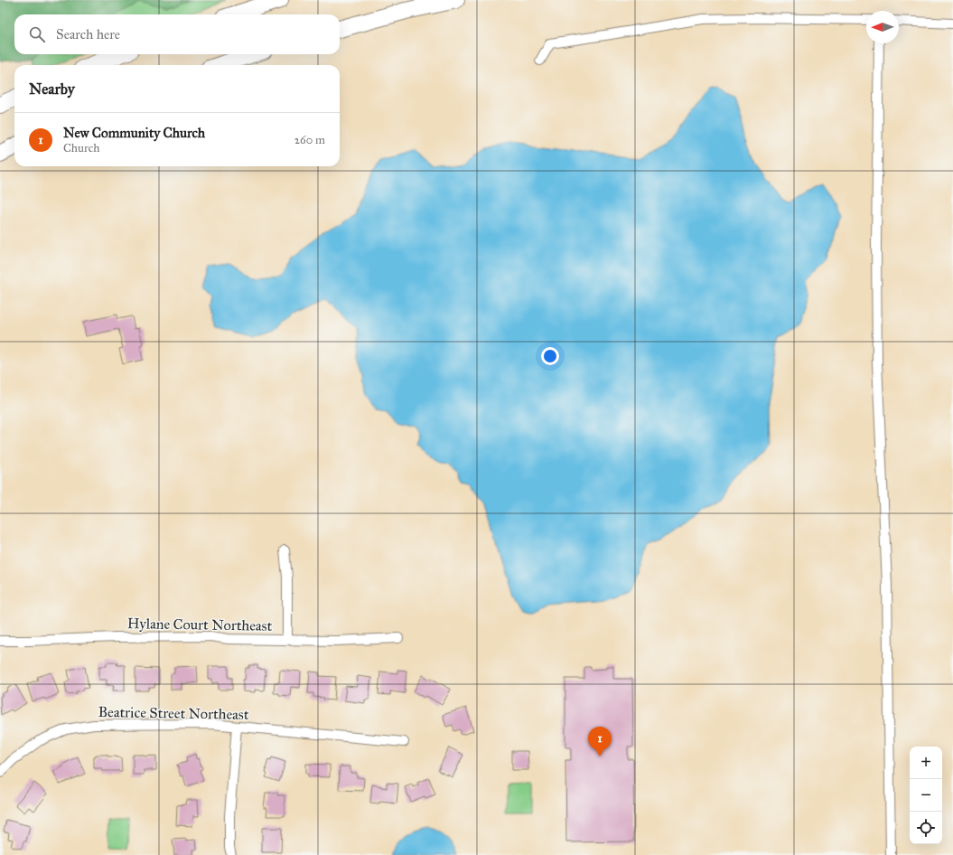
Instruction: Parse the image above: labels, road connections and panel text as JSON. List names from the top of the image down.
{
  "streets": {
    "street": ["Hylane Court Northeast", "Beatrice Street Northeast"]
  },
  "north": "left",
  "page": {
    "search": "Search here",
    "heading": "Nearby",
    "list": [
      {
        "mark": "1",
        "name": "New Community Church",
        "note": "Church",
        "value": "260 m"
      }
    ],
    "pins": "1",
    "map_buttons": ["+", "−"]
  }
}
